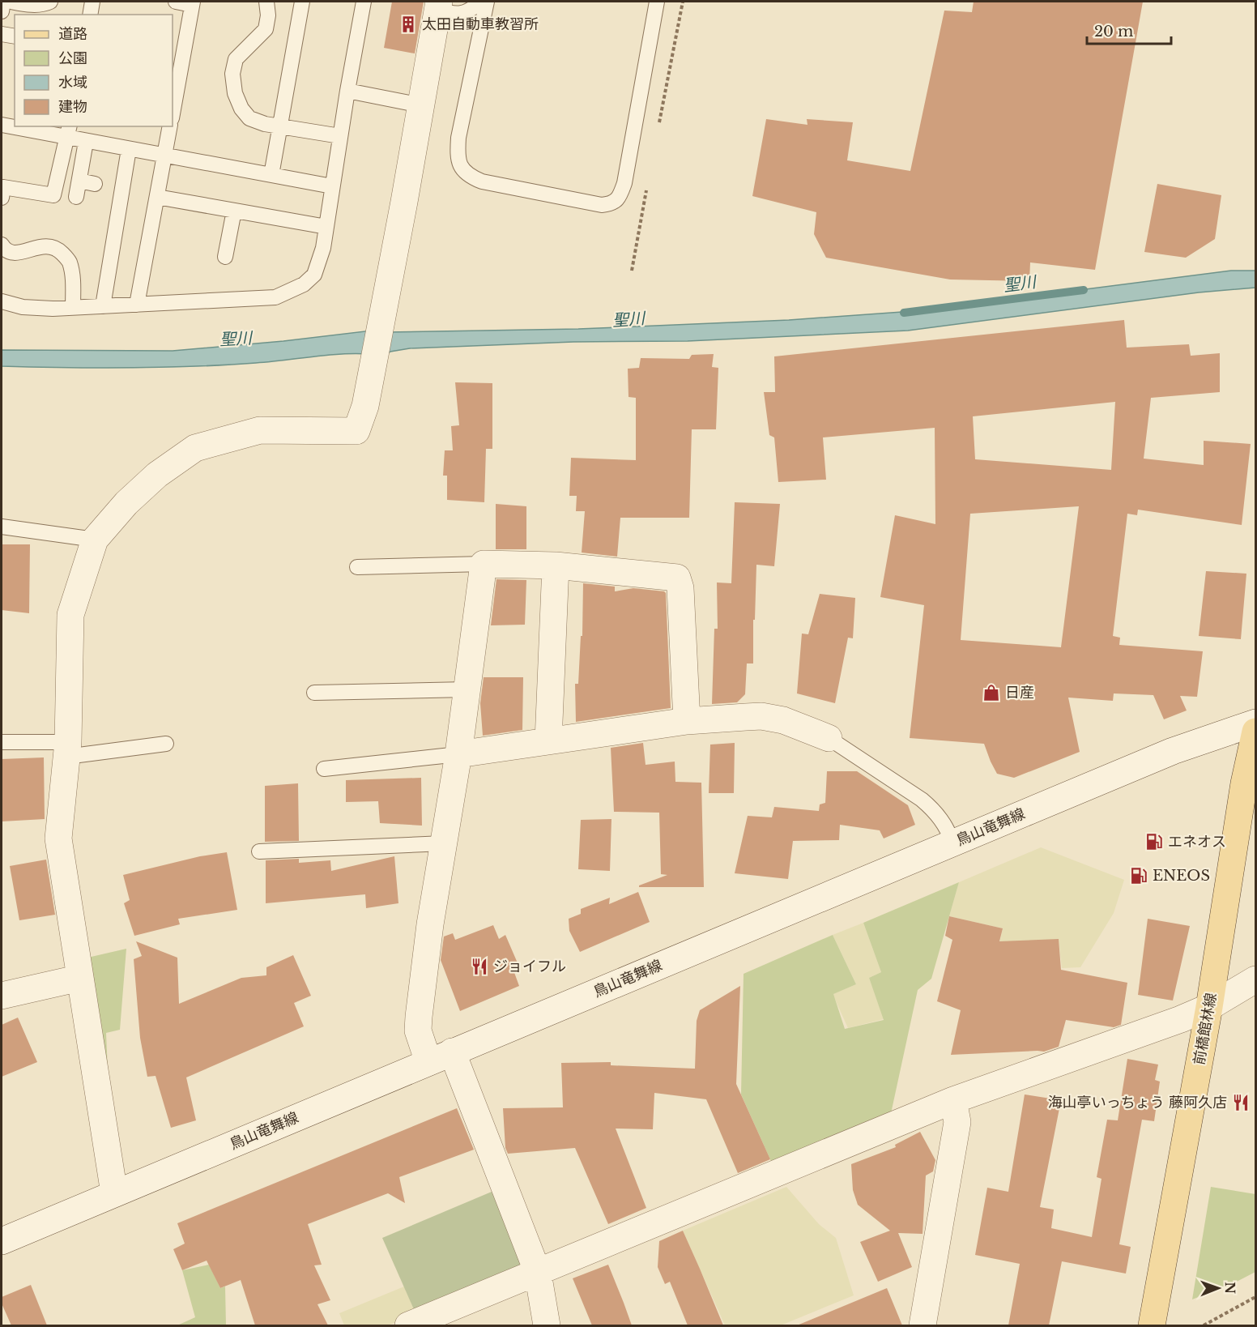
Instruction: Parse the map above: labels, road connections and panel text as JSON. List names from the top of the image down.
{
  "streets": {
    "main road": ["前橋館林線"],
    "street": ["鳥山竜舞線"]
  },
  "water": ["聖川"],
  "places": {
    "building": ["太田自動車教習所"],
    "shop": ["日産"],
    "fuel station": ["エネオス", "ENEOS"],
    "restaurant": ["ジョイフル", "海山亭いっちょう 藤阿久店"]
  },
  "legend": [
    "道路",
    "公園",
    "水域",
    "建物"
  ],
  "scale_bar": "20 m",
  "north": "right"
}
